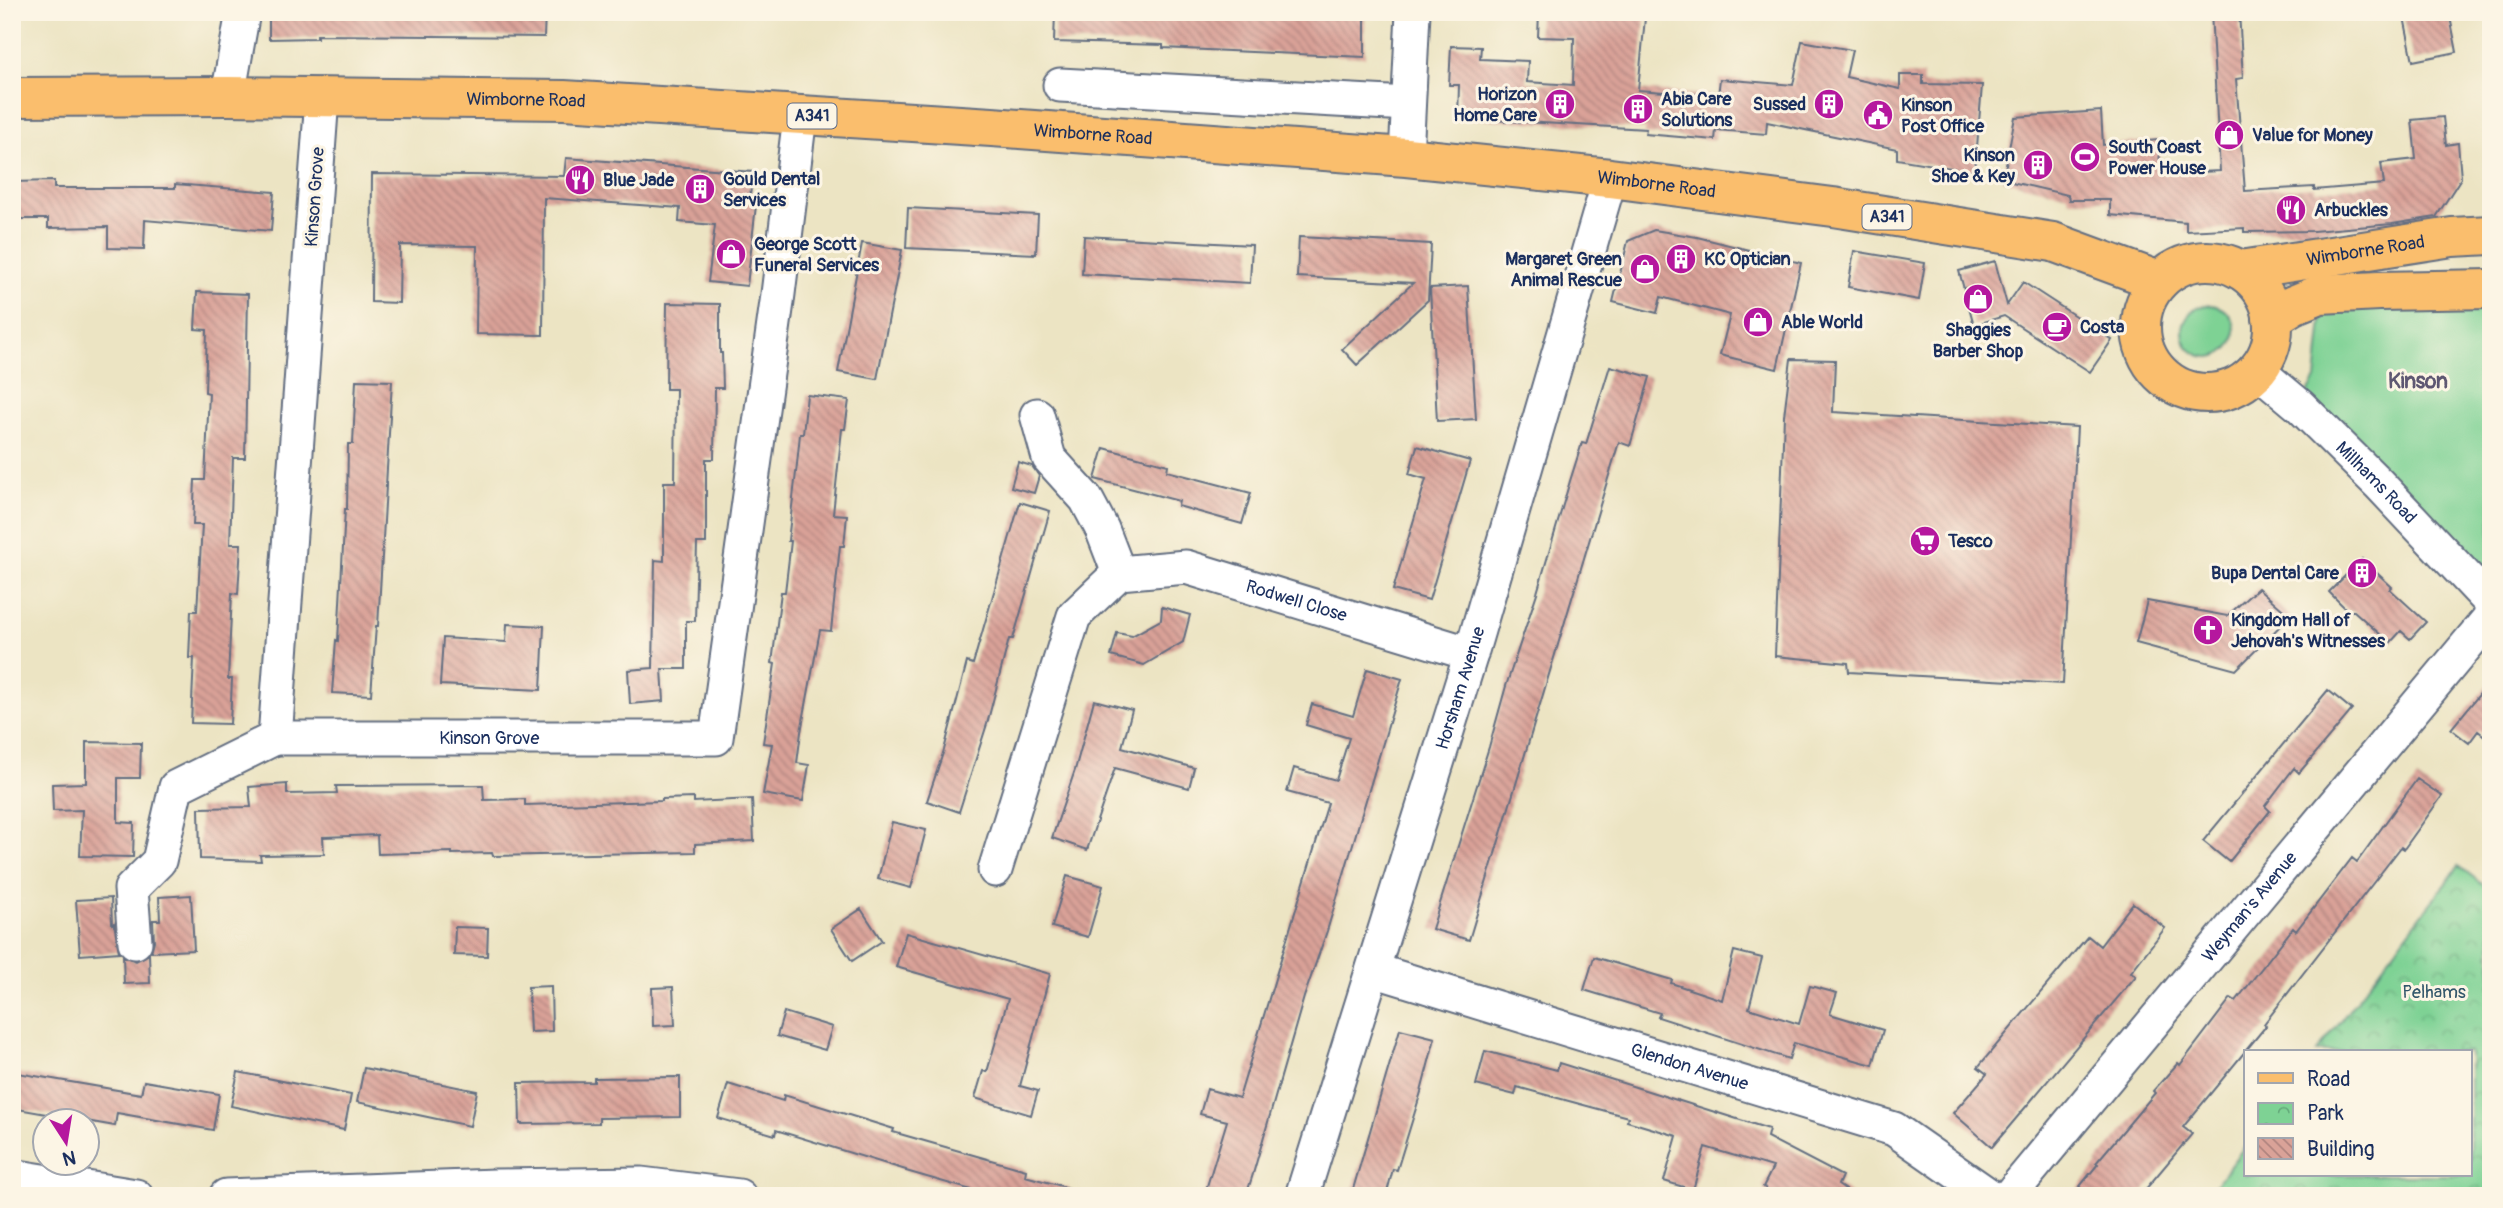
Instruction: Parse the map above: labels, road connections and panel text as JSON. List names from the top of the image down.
{
  "streets": {
    "main road": ["Wimborne Road", "A341"],
    "street": [
      "Kinson Grove",
      "Millhams Road",
      "Rodwell Close",
      "Horsham Avenue",
      "Weyman's Avenue",
      "Glendon Avenue"
    ]
  },
  "crossings": [
    ["Wimborne Road", "Kinson Grove"],
    ["Wimborne Road", "Millhams Road"],
    ["Wimborne Road", "Horsham Avenue"],
    ["Rodwell Close", "Horsham Avenue"],
    ["Horsham Avenue", "Glendon Avenue"]
  ],
  "districts": ["Kinson"],
  "parks": ["Pelhams"],
  "places": {
    "building": [
      "Horizon Home Care",
      "Sussed",
      "Abia Care Solutions",
      "Kinson Shoe & Key",
      "Gould Dental Services",
      "KC Optician",
      "Bupa Dental Care"
    ],
    "public building": ["Kinson Post Office"],
    "shop": [
      "Value for Money",
      "George Scott Funeral Services",
      "Margaret Green Animal Rescue",
      "Shaggies Barber Shop",
      "Able World"
    ],
    "sports": ["South Coast Power House"],
    "restaurant": ["Blue Jade", "Arbuckles"],
    "cafe": ["Costa"],
    "supermarket": ["Tesco"],
    "church": ["Kingdom Hall of Jehovah's Witnesses"]
  },
  "legend": ["Road", "Park", "Building"],
  "north": "bottom"
}
